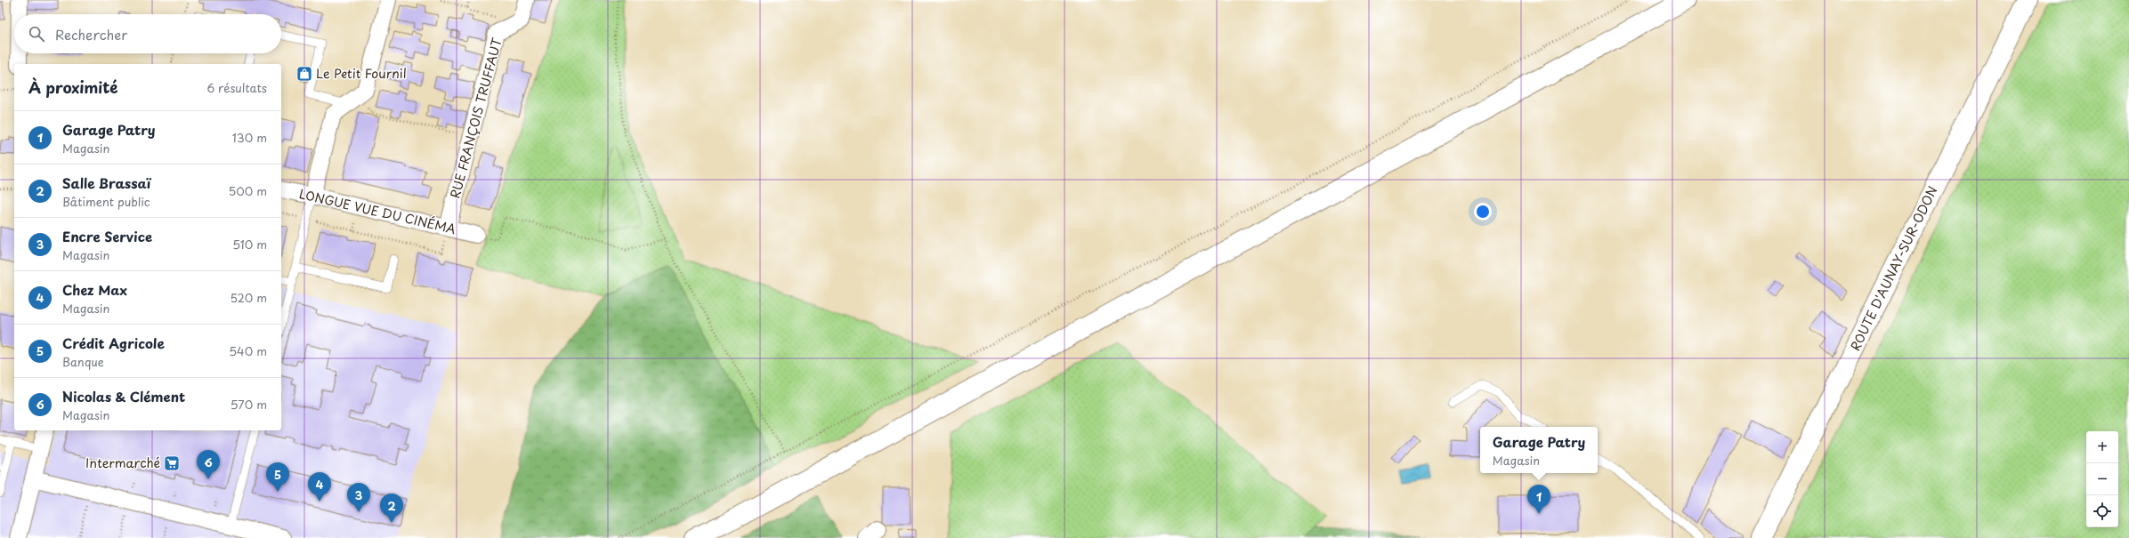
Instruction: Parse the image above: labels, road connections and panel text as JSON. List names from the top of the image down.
{
  "streets": {
    "main road": ["ROUTE D'AUNAY-SUR-ODON"],
    "street": ["RUE FRANÇOIS TRUFFAUT", "LONGUE VUE DU CINÉMA"]
  },
  "crossings": [
    ["RUE FRANÇOIS TRUFFAUT", "LONGUE VUE DU CINÉMA"]
  ],
  "places": {
    "shop": ["Le Petit Fournil"],
    "supermarket": ["Intermarché"]
  },
  "page": {
    "search": "Rechercher",
    "heading": ["À proximité", "6 résultats"],
    "list": [
      {
        "mark": "1",
        "name": "Garage Patry",
        "note": "Magasin",
        "value": "130 m"
      },
      {
        "mark": "2",
        "name": "Salle Brassaï",
        "note": "Bâtiment public",
        "value": "500 m"
      },
      {
        "mark": "3",
        "name": "Encre Service",
        "note": "Magasin",
        "value": "510 m"
      },
      {
        "mark": "4",
        "name": "Chez Max",
        "note": "Magasin",
        "value": "520 m"
      },
      {
        "mark": "5",
        "name": "Crédit Agricole",
        "note": "Banque",
        "value": "540 m"
      },
      {
        "mark": "6",
        "name": "Nicolas & Clément",
        "note": "Magasin",
        "value": "570 m"
      }
    ],
    "popup": ["Garage Patry", "Magasin"],
    "map_buttons": ["+", "−"],
    "pins": [
      "6",
      "5",
      "4",
      "3",
      "1",
      "2"
    ]
  }
}
